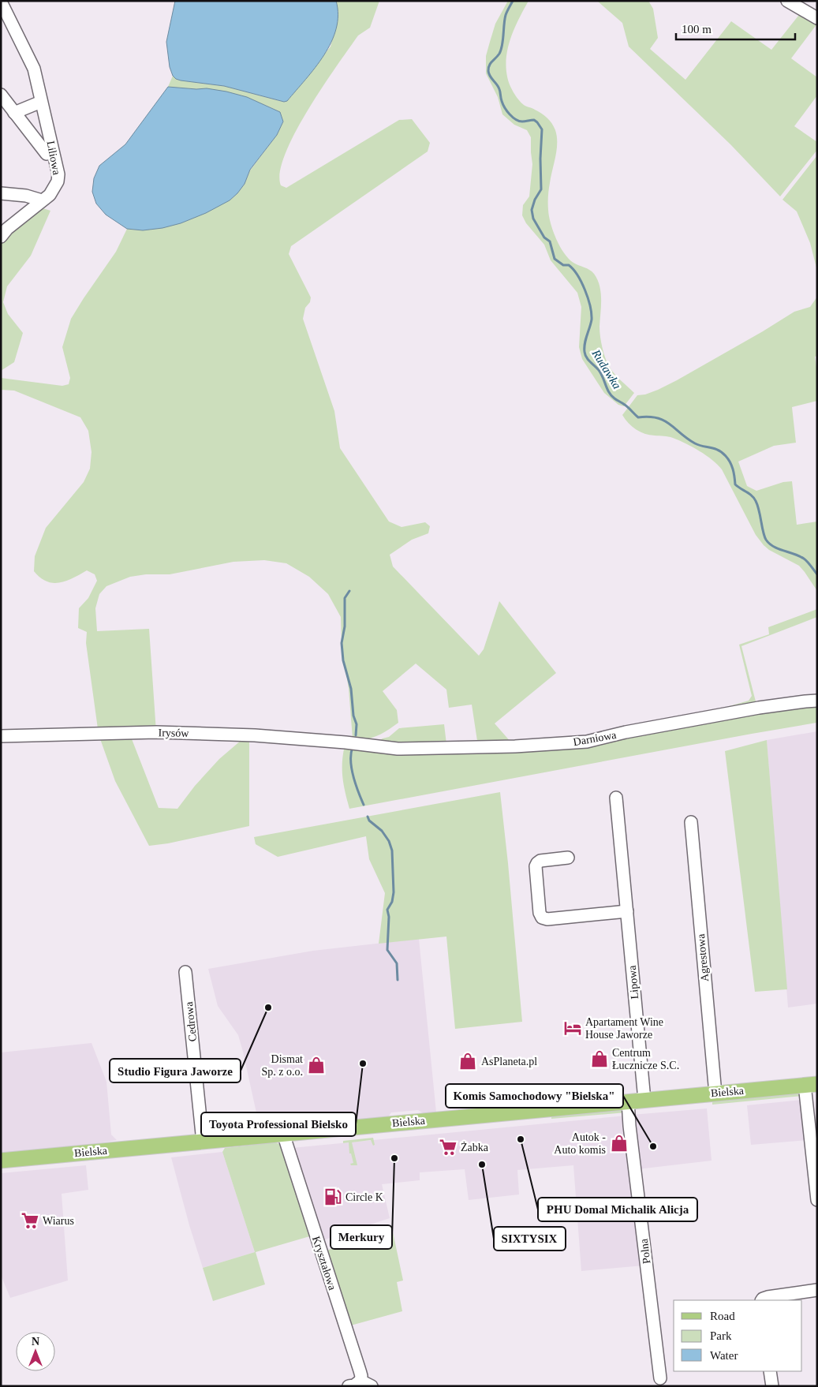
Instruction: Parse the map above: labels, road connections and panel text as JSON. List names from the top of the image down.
{
  "streets": {
    "main road": ["Bielska"],
    "street": [
      "Liliowa",
      "Irysów",
      "Darniowa",
      "Agrestowa",
      "Lipowa",
      "Cedrowa",
      "Polna",
      "Kryształowa"
    ]
  },
  "crossings": [
    ["Irysów", "Darniowa"],
    ["Agrestowa", "Bielska"],
    ["Lipowa", "Bielska"],
    ["Cedrowa", "Bielska"],
    ["Bielska", "Polna"],
    ["Bielska", "Kryształowa"]
  ],
  "water": ["Rudawka"],
  "places": {
    "other": [
      "Studio Figura Jaworze",
      "Toyota Professional Bielsko",
      "PHU Domal Michalik Alicja",
      "Komis Samochodowy \"Bielska\"",
      "Merkury",
      "SIXTYSIX"
    ],
    "hotel": ["Apartament Wine House Jaworze"],
    "shop": [
      "Centrum Łucznicze S.C.",
      "AsPlaneta.pl",
      "Dismat Sp. z o.o.",
      "Autok - Auto komis"
    ],
    "supermarket": ["Żabka", "Wiarus"],
    "fuel station": ["Circle K"]
  },
  "legend": ["Road", "Park", "Water"],
  "scale_bar": "100 m",
  "north": "top"
}
